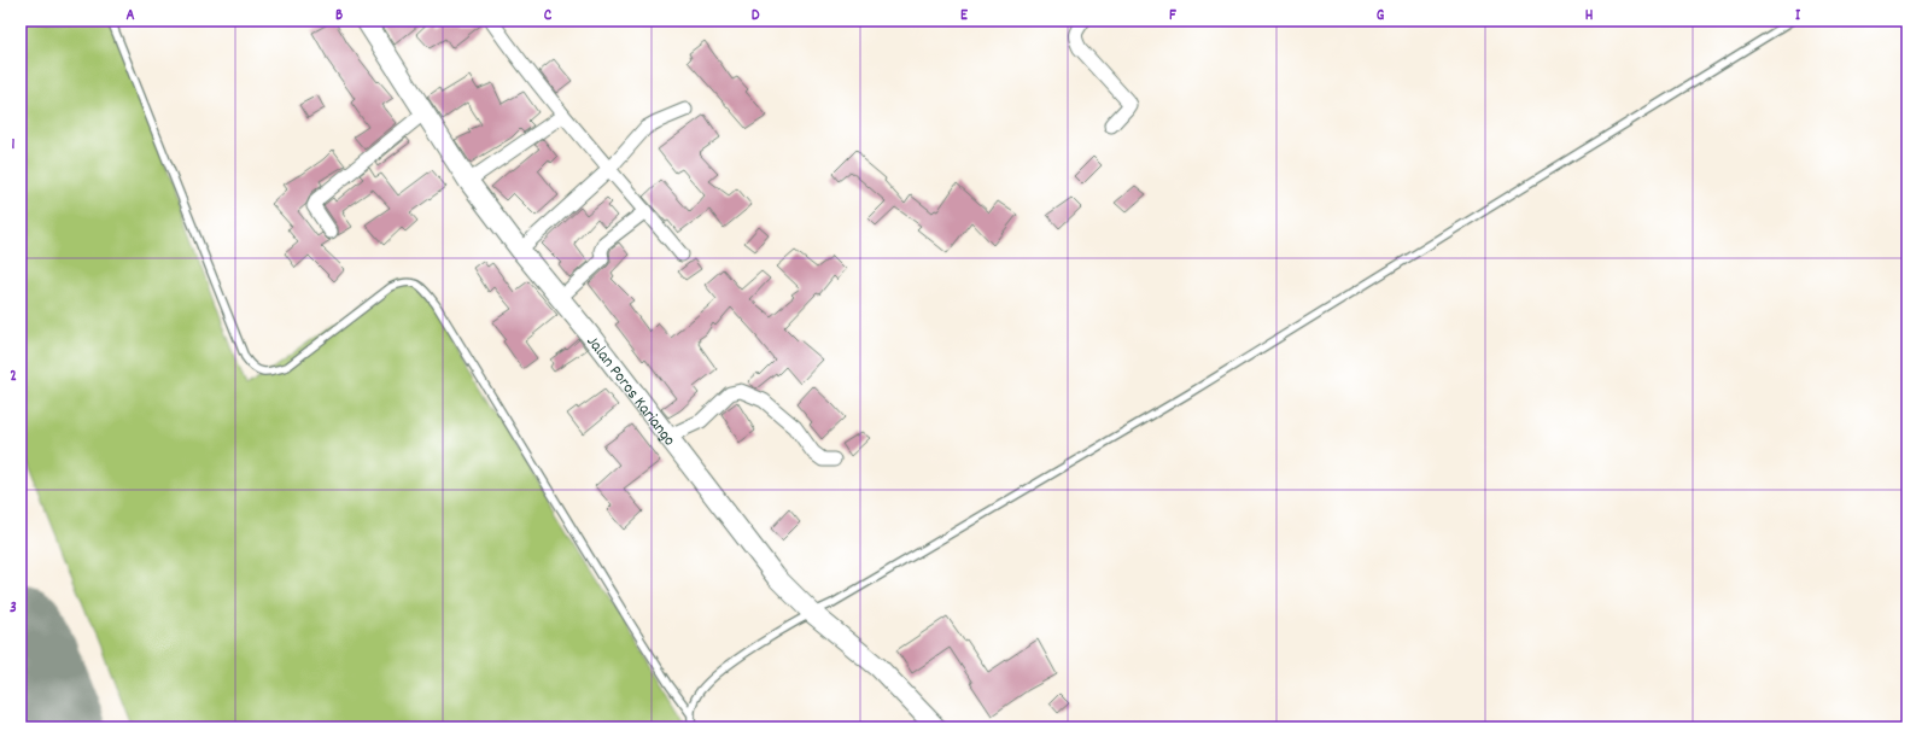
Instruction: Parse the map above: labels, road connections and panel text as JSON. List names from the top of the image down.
{
  "streets": {
    "main road": ["Jalan Poros Kariango"]
  },
  "grid": {
    "columns": [
      "A",
      "B",
      "C",
      "D",
      "E",
      "F",
      "G",
      "H",
      "I"
    ],
    "rows": ["1", "2", "3"]
  }
}
